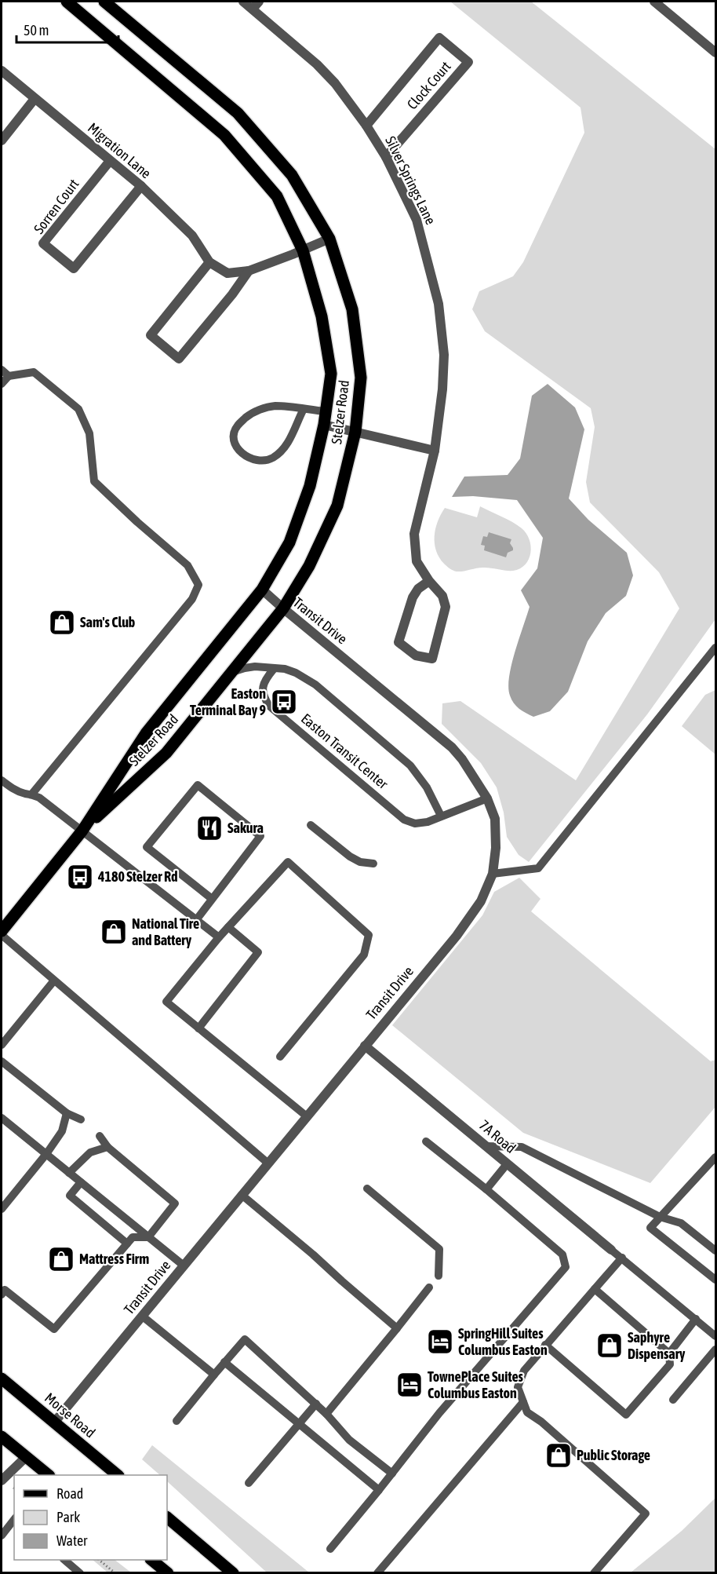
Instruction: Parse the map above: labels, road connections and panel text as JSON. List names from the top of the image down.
{
  "streets": {
    "main road": ["Stelzer Road", "Morse Road"],
    "street": [
      "Clock Court",
      "Migration Lane",
      "Silver Springs Lane",
      "Sorren Court",
      "Transit Drive",
      "7A Road"
    ],
    "lane": ["Easton Transit Center"]
  },
  "crossings": [
    ["Clock Court", "Silver Springs Lane"],
    ["Migration Lane", "Sorren Court"],
    ["Migration Lane", "Stelzer Road"],
    ["Stelzer Road", "Transit Drive"],
    ["Transit Drive", "Easton Transit Center"],
    ["Transit Drive", "7A Road"],
    ["Transit Drive", "Morse Road"]
  ],
  "places": {
    "shop": [
      "Sam's Club",
      "National Tire and Battery",
      "Mattress Firm",
      "Saphyre Dispensary",
      "Public Storage"
    ],
    "bus stop": ["Easton Terminal Bay 9", "4180 Stelzer Rd"],
    "restaurant": ["Sakura"],
    "hotel": ["SpringHill Suites Columbus Easton", "TownePlace Suites Columbus Easton"]
  },
  "legend": ["Road", "Park", "Water"],
  "scale_bar": "50 m"
}
